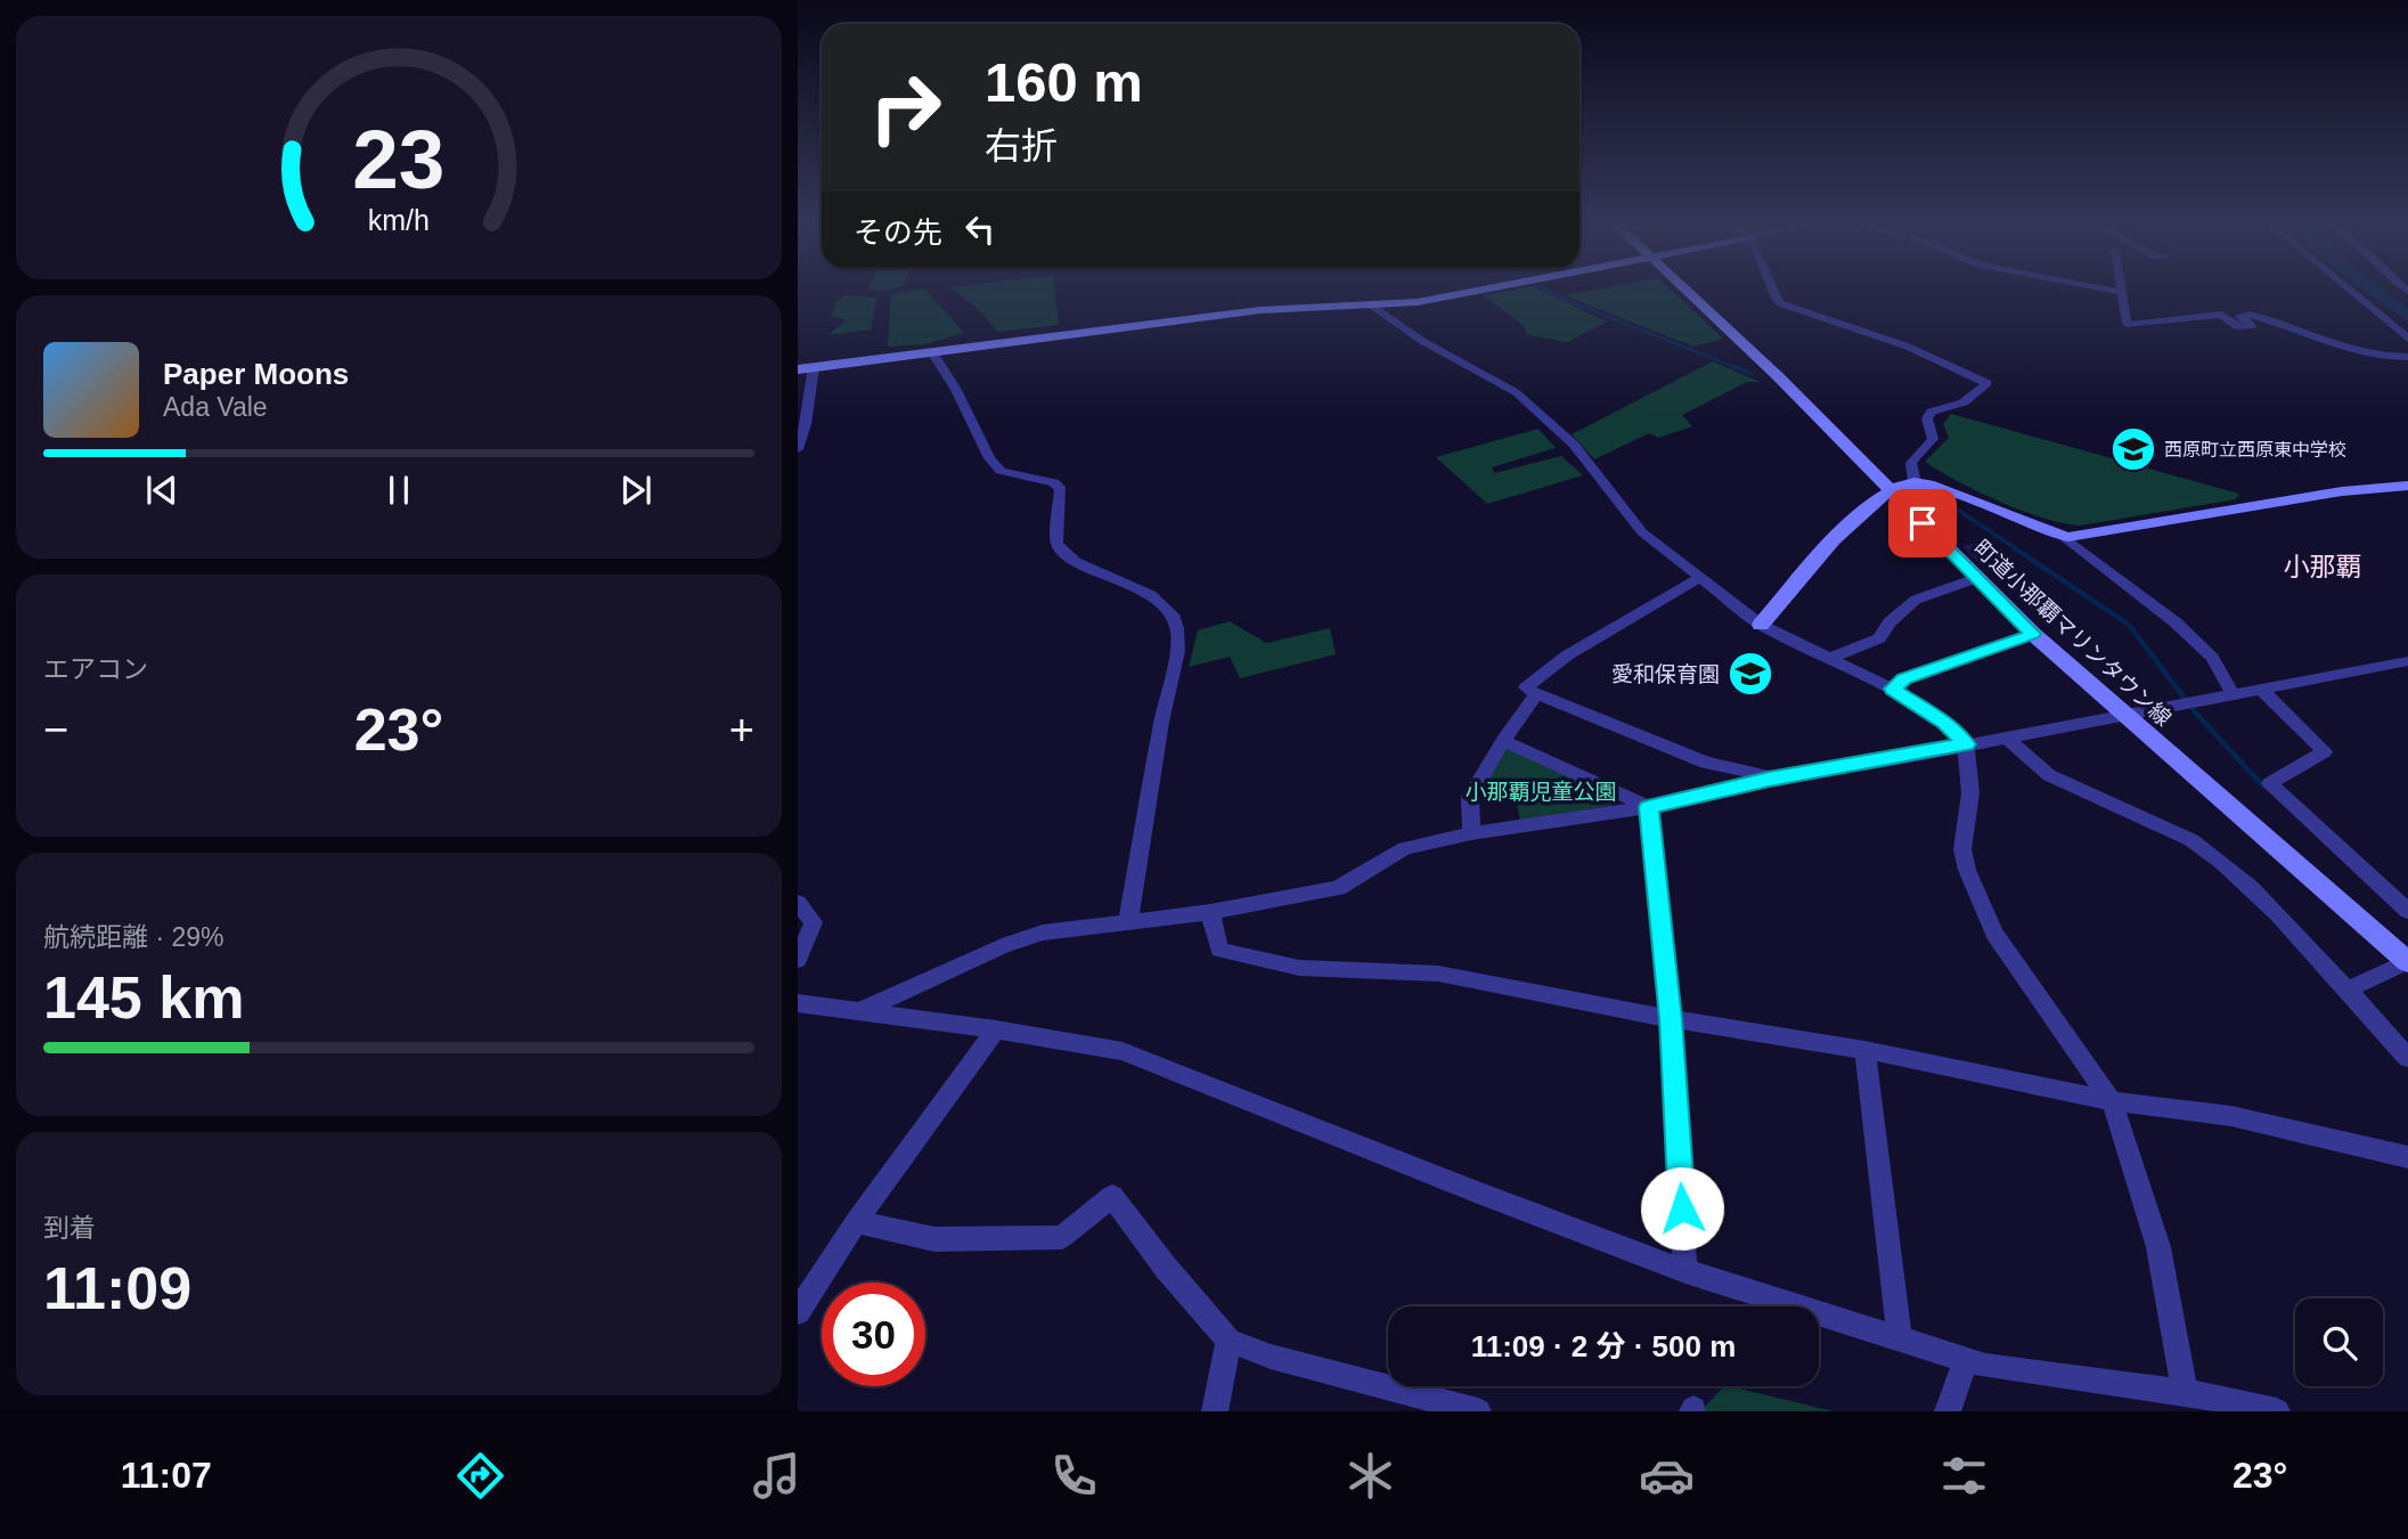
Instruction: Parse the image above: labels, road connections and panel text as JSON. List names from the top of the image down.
{
  "streets": {
    "street": ["町道小那覇マリンタウン線"]
  },
  "districts": ["小那覇"],
  "parks": ["小那覇児童公園"],
  "places": {
    "school or university": ["西原町立西原東中学校", "愛和保育園"]
  },
  "page": {
    "turn": ["160 m", "右折"],
    "then": "その先",
    "song": ["Paper Moons", "Ada Vale"],
    "tile": [
      "エアコン",
      ["航続距離 · 29%", "145 km"],
      ["到着", "11:09"]
    ],
    "heat": ["−", "23°", "+"],
    "limit": "30",
    "trip": "11:09 · 2 分 · 500 m",
    "tabs": ["11:07", "23°"],
    "gauge": ["23", "km/h"]
  }
}
